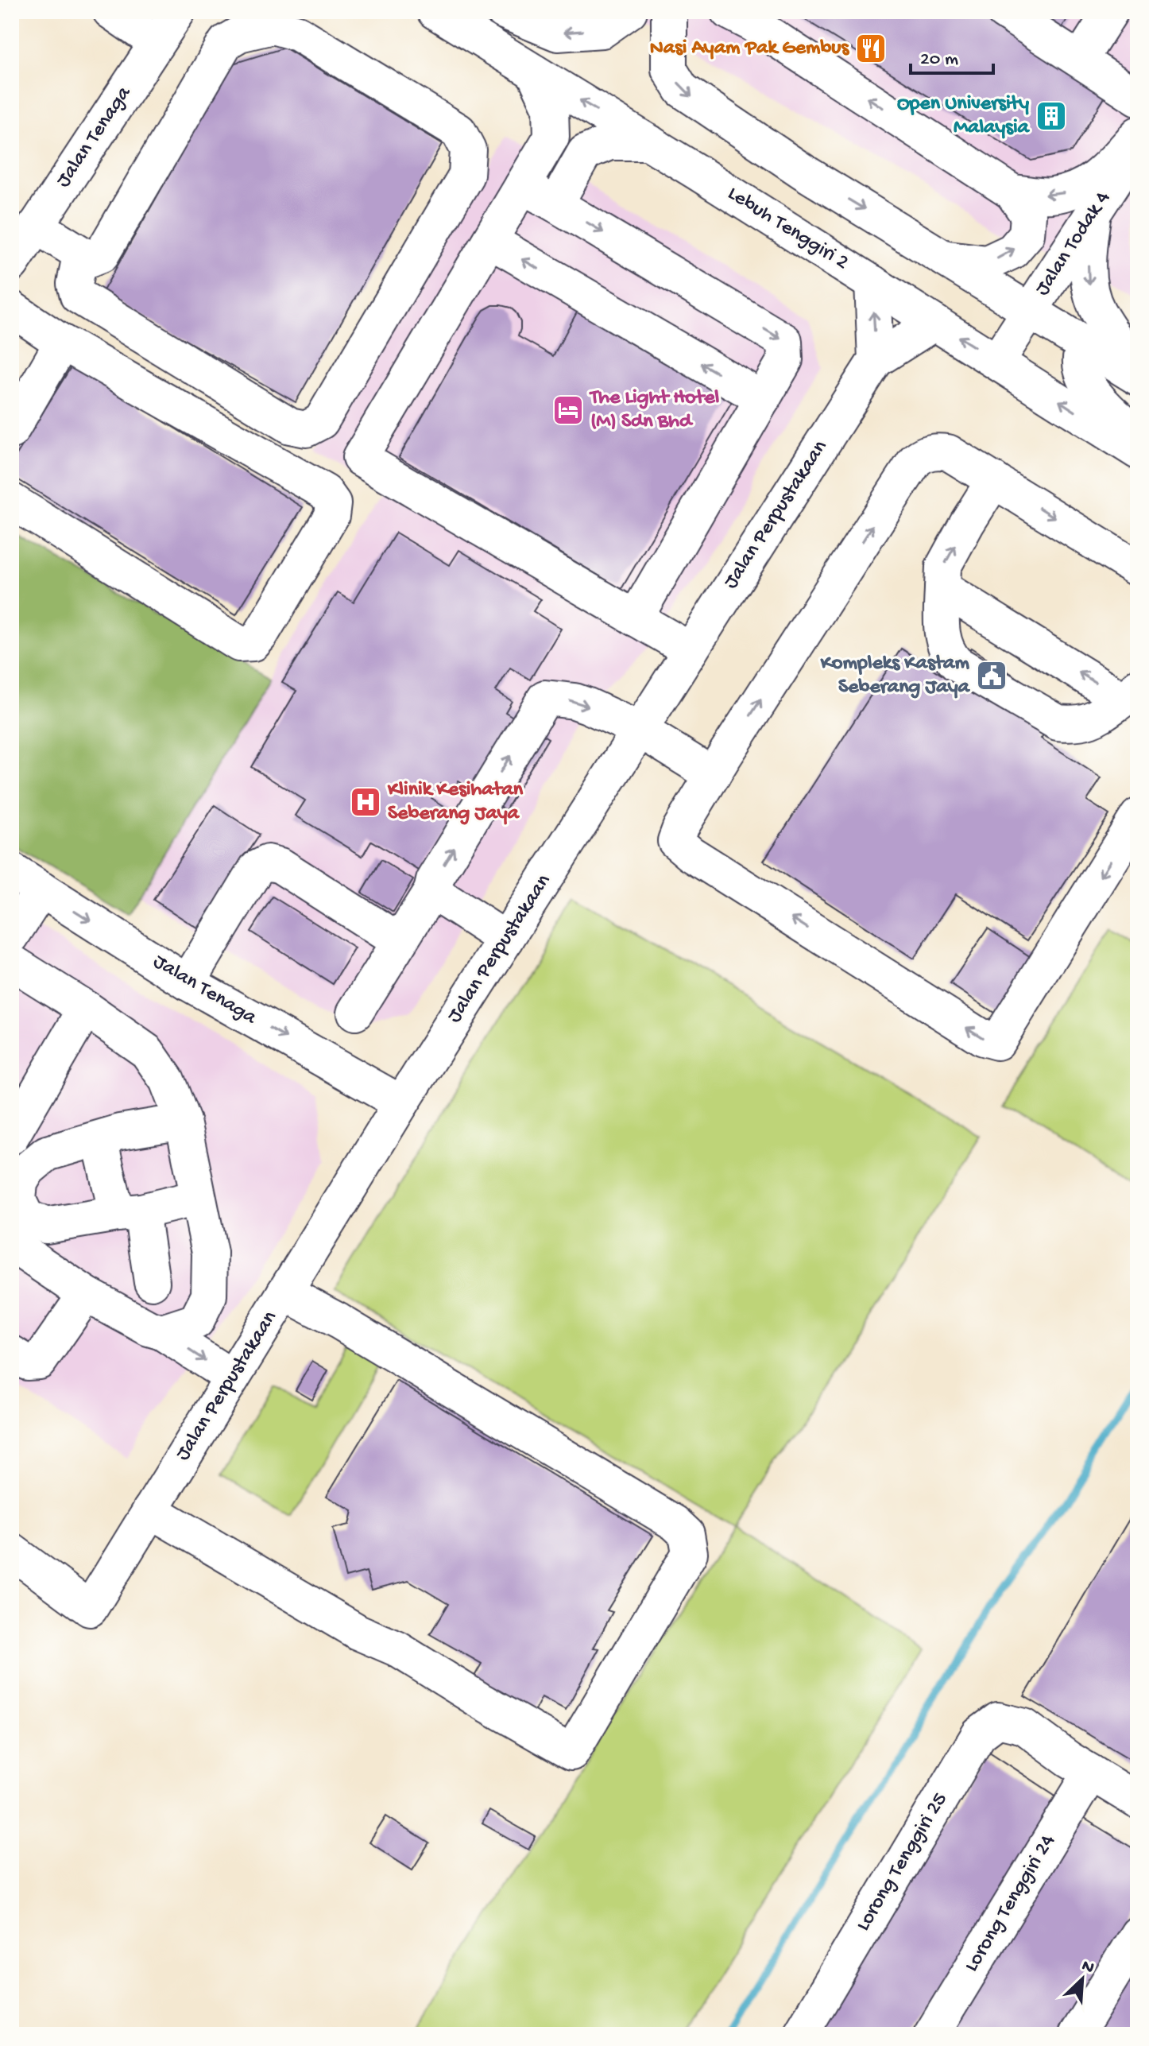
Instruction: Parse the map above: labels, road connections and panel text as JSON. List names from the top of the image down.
{
  "streets": {
    "street": [
      "Jalan Tenaga",
      "Lebuh Tenggiri 2",
      "Jalan Todak 4",
      "Jalan Perpustakaan",
      "Lorong Tenggiri 25",
      "Lorong Tenggiri 24"
    ]
  },
  "crossings": [
    ["Jalan Tenaga", "Jalan Perpustakaan"],
    ["Lebuh Tenggiri 2", "Jalan Todak 4"],
    ["Lorong Tenggiri 25", "Lorong Tenggiri 24"]
  ],
  "places": {
    "restaurant": ["Nasi Ayam Pak Gembus"],
    "building": ["Open University Malaysia"],
    "hotel": ["The Light Hotel (M) Sdn Bhd"],
    "public building": ["Kompleks Kastam Seberang Jaya"],
    "hospital": ["Klinik Kesihatan Seberang Jaya"]
  },
  "scale_bar": "20 m",
  "north": "top right"
}
